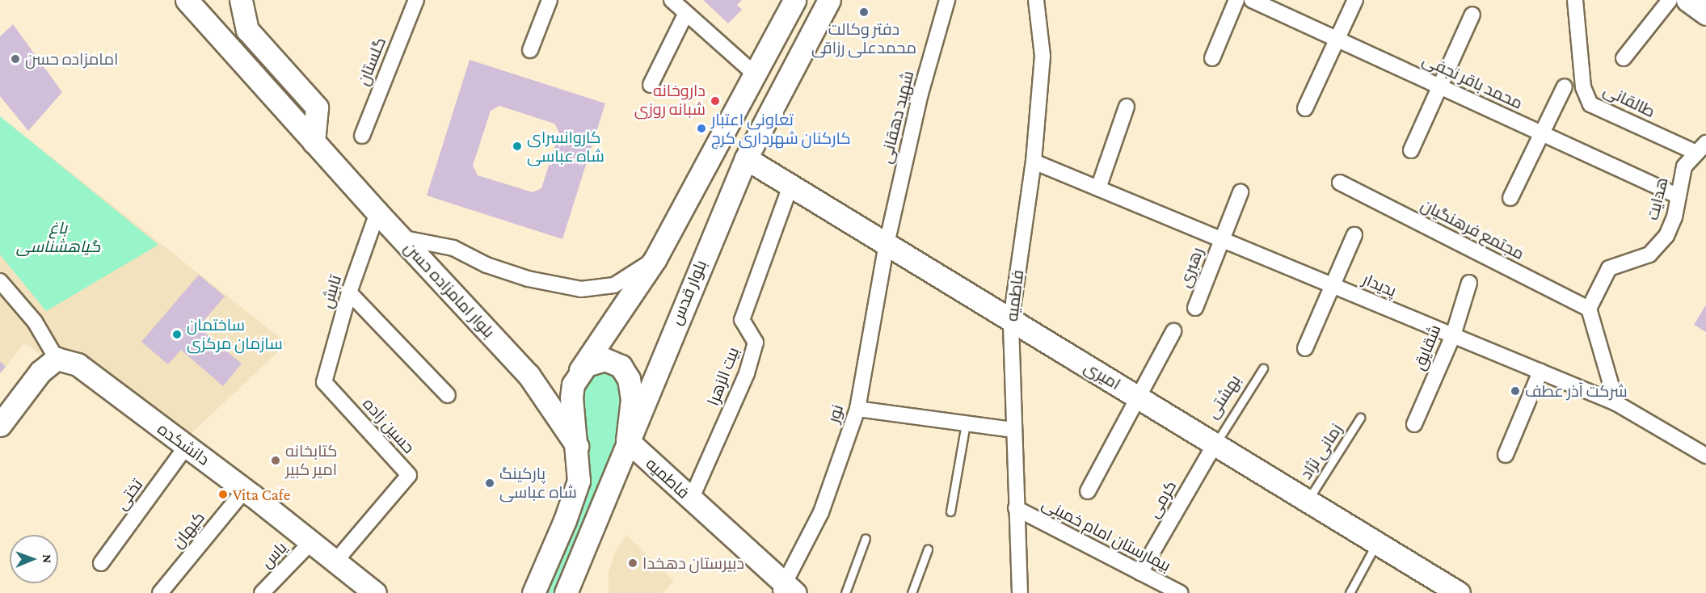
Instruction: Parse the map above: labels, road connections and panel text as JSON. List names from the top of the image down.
{
  "streets": {
    "main road": [
      "بلوار امامزاده حسن",
      "بلوار قدس",
      "فاطمیه",
      "امیری",
      "دانشکده"
    ],
    "street": [
      "گلستان",
      "محمد باقر نجفی",
      "طالقانی",
      "شهید دهقانی",
      "هدایت",
      "مجتمع فرهنگیان",
      "رهبری",
      "پدیدار",
      "تابش",
      "شقایق",
      "بیت الزهرا",
      "نور",
      "حسین زاده",
      "تختی",
      "کرمی",
      "کیهان",
      "بیمارستان امام خمینی",
      "یاس"
    ],
    "lane": ["بهشتی", "زمانی نژاد"]
  },
  "crossings": [
    ["محمد باقر نجفی", "هدایت"],
    ["طالقانی", "هدایت"],
    ["شهید دهقانی", "امیری"],
    ["شهید دهقانی", "نور"],
    ["هدایت", "مجتمع فرهنگیان"],
    ["رهبری", "پدیدار"],
    ["پدیدار", "فاطمیه"],
    ["پدیدار", "شقایق"],
    ["بلوار امامزاده حسن", "تابش"],
    ["تابش", "حسین زاده"],
    ["بلوار قدس", "فاطمیه"],
    ["بلوار قدس", "امیری"],
    ["فاطمیه", "امیری"],
    ["فاطمیه", "بیت الزهرا"],
    ["فاطمیه", "نور"],
    ["فاطمیه", "بیمارستان امام خمینی"],
    ["امیری", "بیت الزهرا"],
    ["امیری", "بهشتی"],
    ["امیری", "نور"],
    ["امیری", "زمانی نژاد"],
    ["امیری", "کرمی"],
    ["بهشتی", "کرمی"],
    ["حسین زاده", "دانشکده"],
    ["دانشکده", "تختی"],
    ["دانشکده", "کیهان"],
    ["دانشکده", "یاس"],
    ["کرمی", "بیمارستان امام خمینی"]
  ],
  "parks": ["باغ گیاهشناسی"],
  "places": [
    "دفتر وکالت محمدعلی رزاقی",
    "امامزاده حسن",
    "داروخانه شبانه روزی",
    "تعاونی اعتبار کارکنان شهرداری کرج",
    "کاروانسرای شاه عباسی",
    "ساختمان سازمان مرکزی",
    "شرکت آذر عطف",
    "کتابخانه امیر کبیر",
    "پارکینگ شاه عباسی",
    "Vita Cafe",
    "دبیرستان دهخدا"
  ],
  "north": "right"
}
